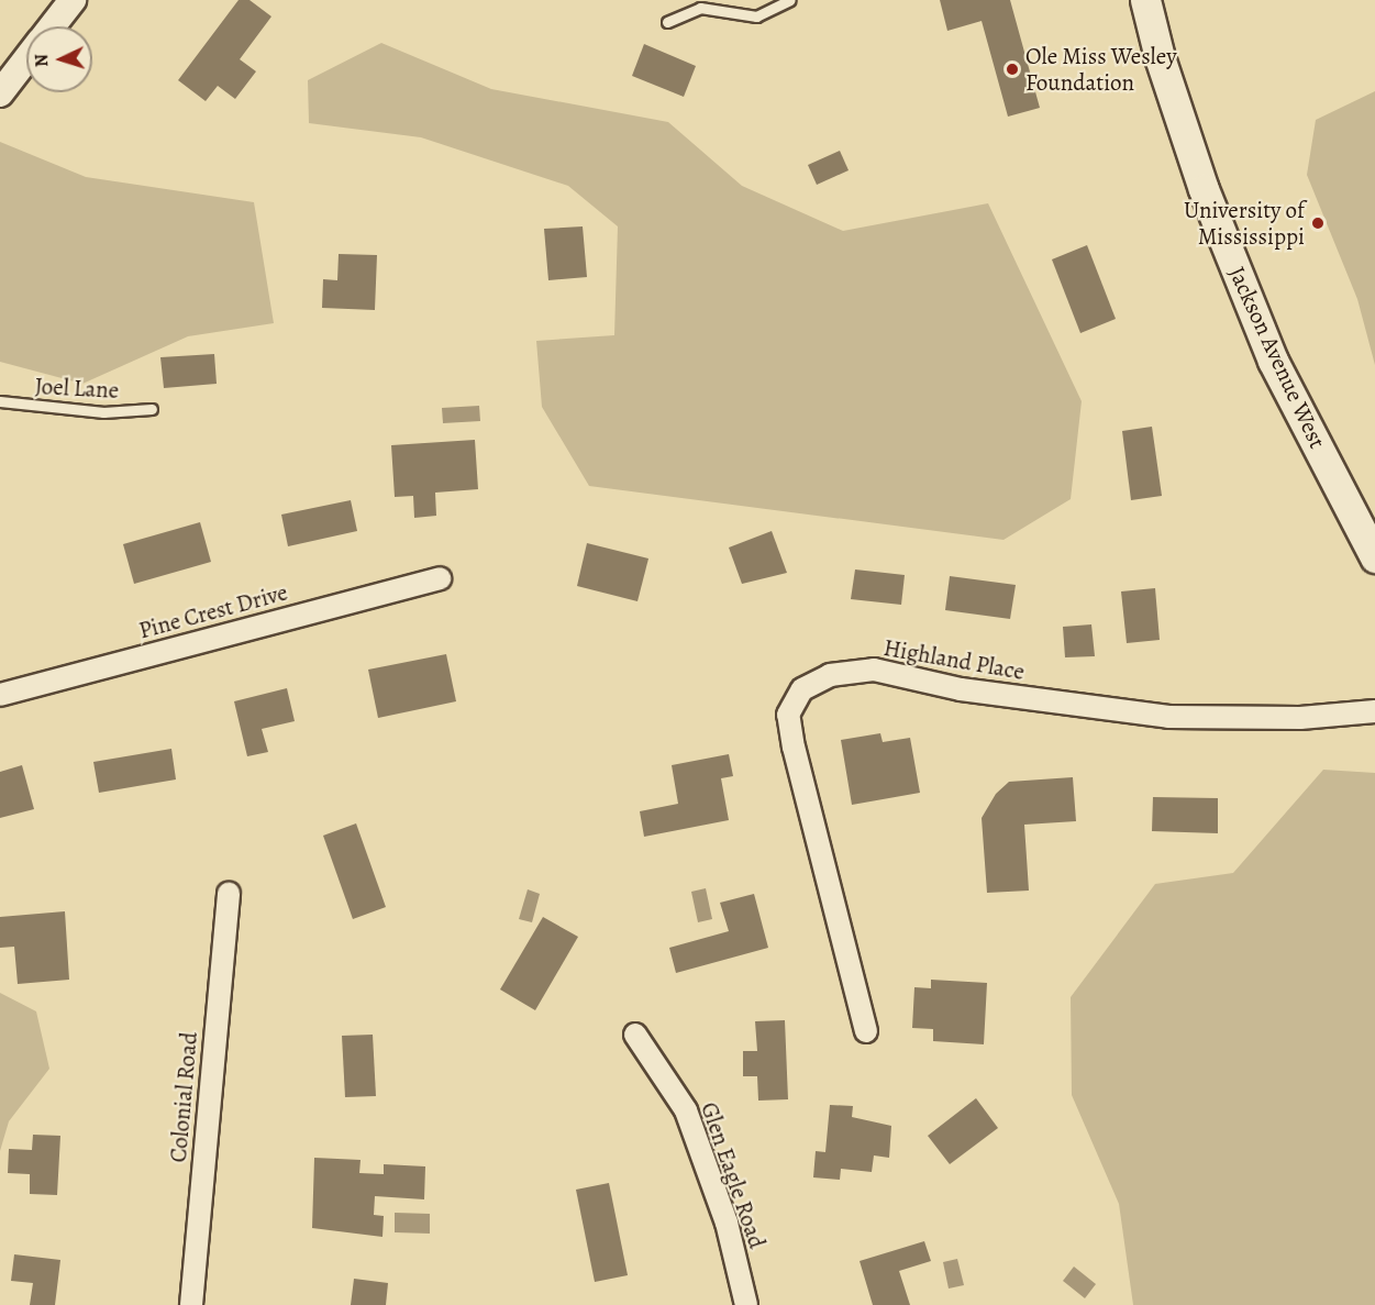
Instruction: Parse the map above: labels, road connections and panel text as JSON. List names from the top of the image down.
{
  "streets": {
    "main road": ["Jackson Avenue West"],
    "street": [
      "Pine Crest Drive",
      "Highland Place",
      "Colonial Road",
      "Glen Eagle Road"
    ],
    "lane": ["Joel Lane"]
  },
  "places": ["Ole Miss Wesley Foundation", "University of Mississippi"],
  "north": "left"
}
